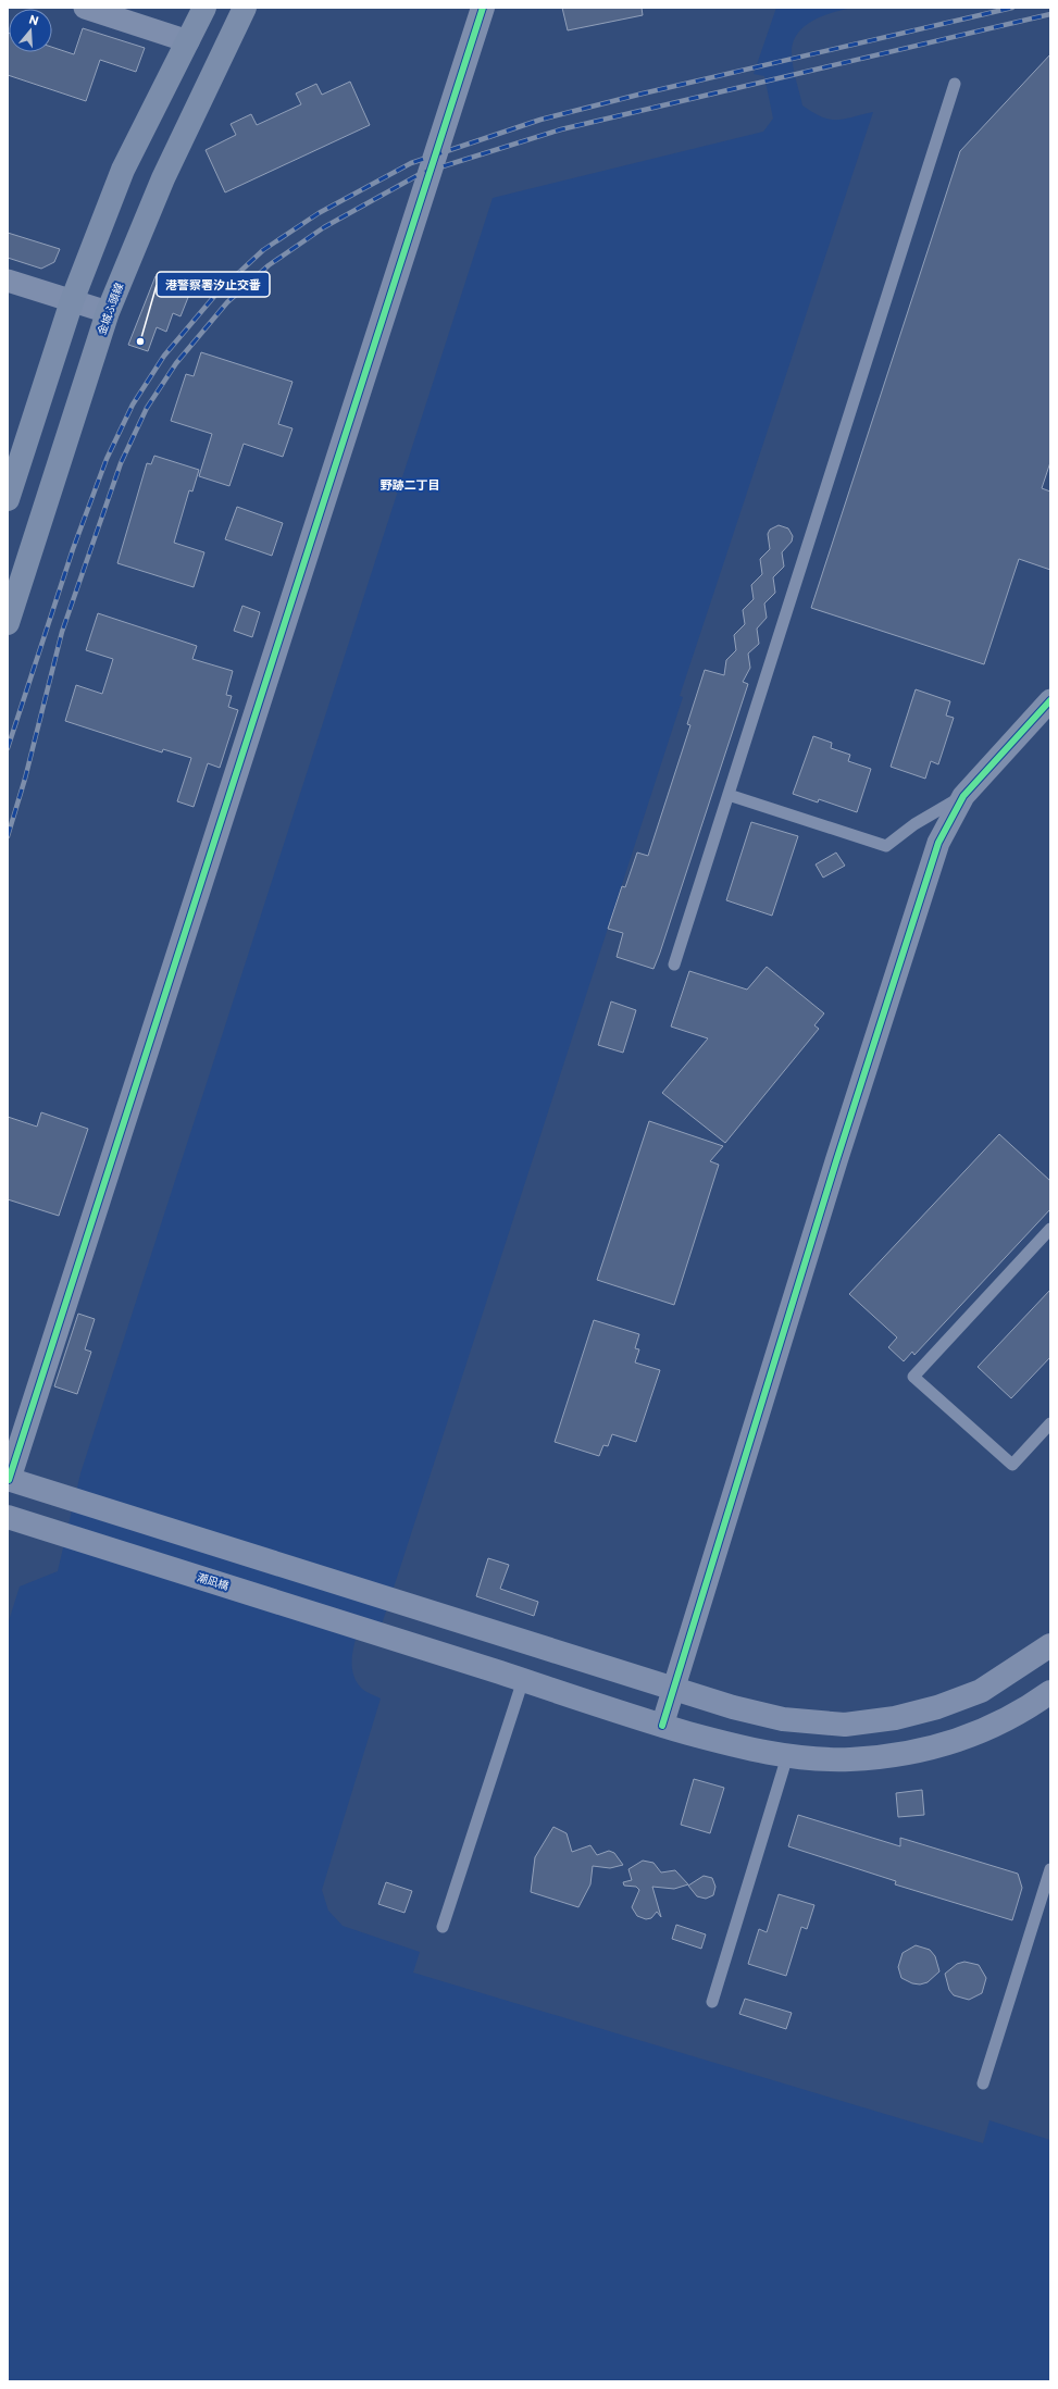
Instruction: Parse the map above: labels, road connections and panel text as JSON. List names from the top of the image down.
{
  "streets": {
    "main road": ["金城ふ頭線"],
    "street": ["潮凪橋"]
  },
  "districts": ["野跡二丁目"],
  "places": ["港警察署汐止交番"],
  "north": "top"
}
